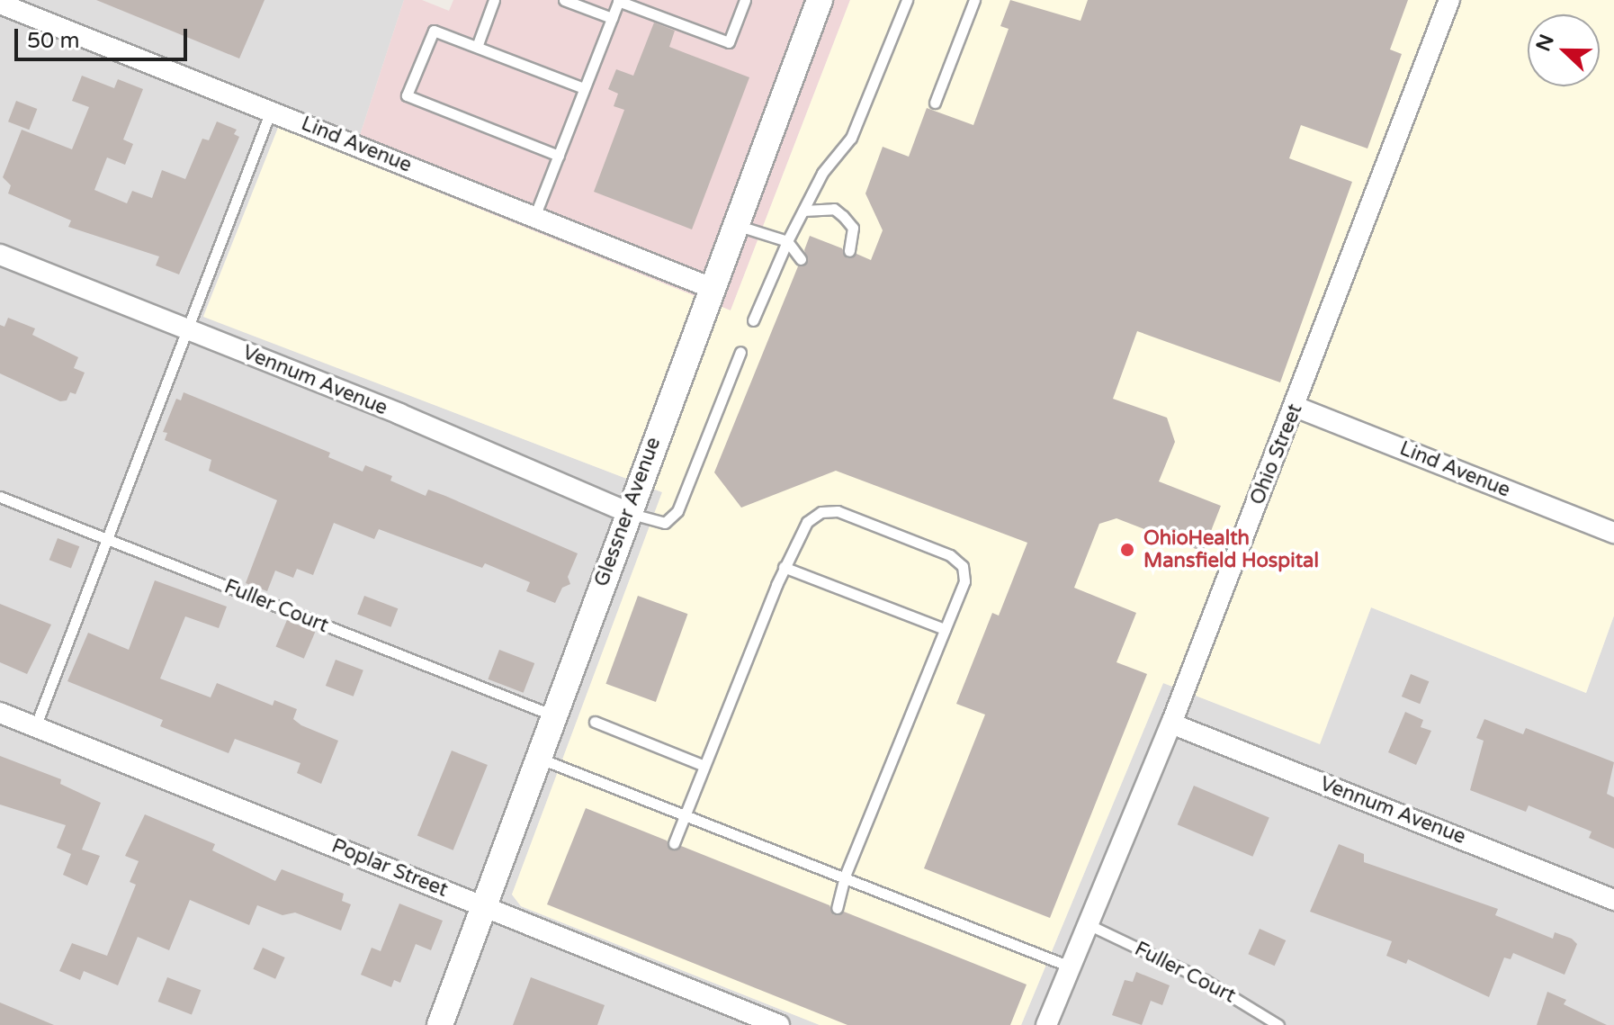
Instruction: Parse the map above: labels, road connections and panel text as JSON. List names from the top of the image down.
{
  "streets": {
    "street": [
      "Lind Avenue",
      "Vennum Avenue",
      "Ohio Street",
      "Glessner Avenue",
      "Poplar Street"
    ],
    "lane": ["Fuller Court"]
  },
  "crossings": [
    ["Lind Avenue", "Ohio Street"],
    ["Lind Avenue", "Glessner Avenue"],
    ["Vennum Avenue", "Ohio Street"],
    ["Vennum Avenue", "Glessner Avenue"],
    ["Ohio Street", "Fuller Court"],
    ["Glessner Avenue", "Fuller Court"],
    ["Glessner Avenue", "Poplar Street"]
  ],
  "places": ["OhioHealth Mansfield Hospital"],
  "scale_bar": "50 m",
  "north": "left"
}
